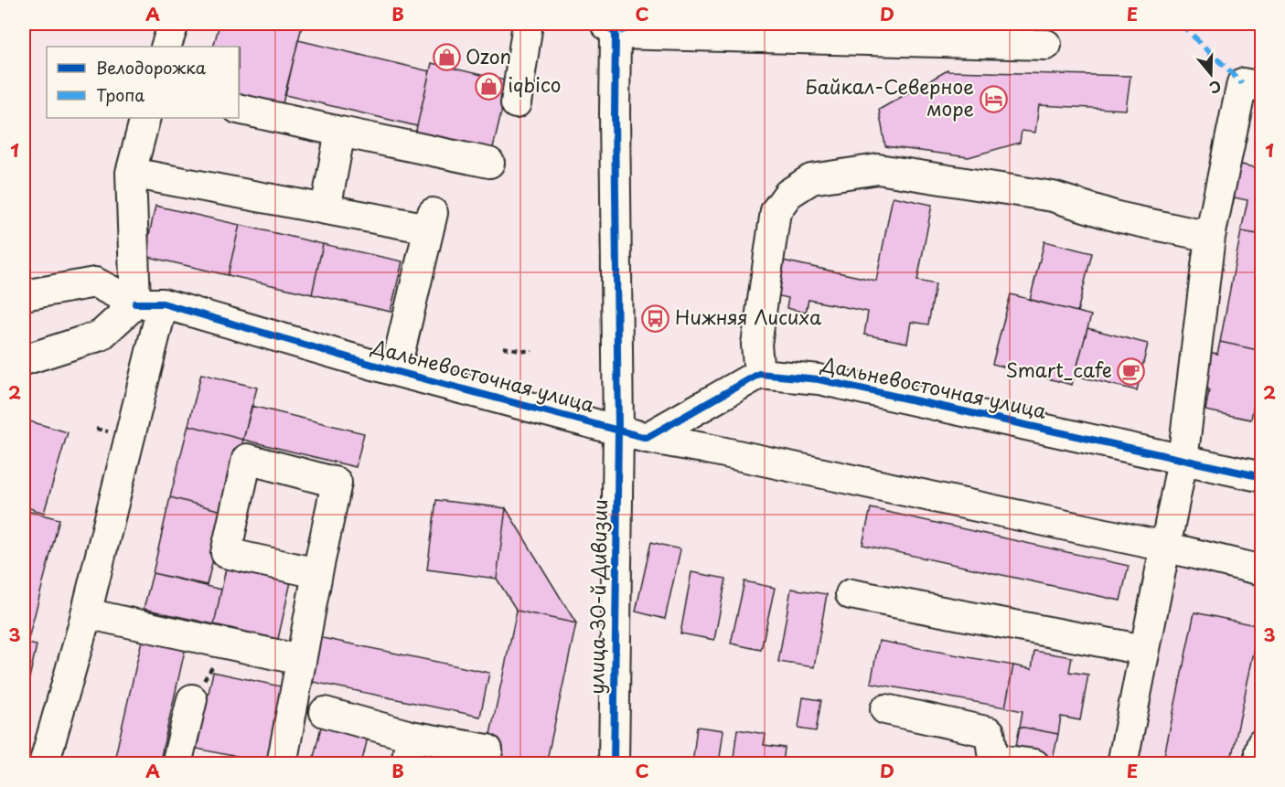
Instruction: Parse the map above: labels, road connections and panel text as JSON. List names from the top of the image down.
{
  "streets": {
    "street": ["Дальневосточная улица", "улица 30-й Дивизии"]
  },
  "crossings": [
    ["Дальневосточная улица", "улица 30-й Дивизии"]
  ],
  "places": {
    "shop": ["Ozon", "iqbico"],
    "hotel": ["Байкал-Северное море"],
    "bus stop": ["Нижняя Лисиха"],
    "cafe": ["Smart_cafe"]
  },
  "legend": ["Велодорожка", "Тропа"],
  "north": "bottom",
  "grid": {
    "columns": [
      "A",
      "B",
      "C",
      "D",
      "E"
    ],
    "rows": ["1", "2", "3"]
  }
}
